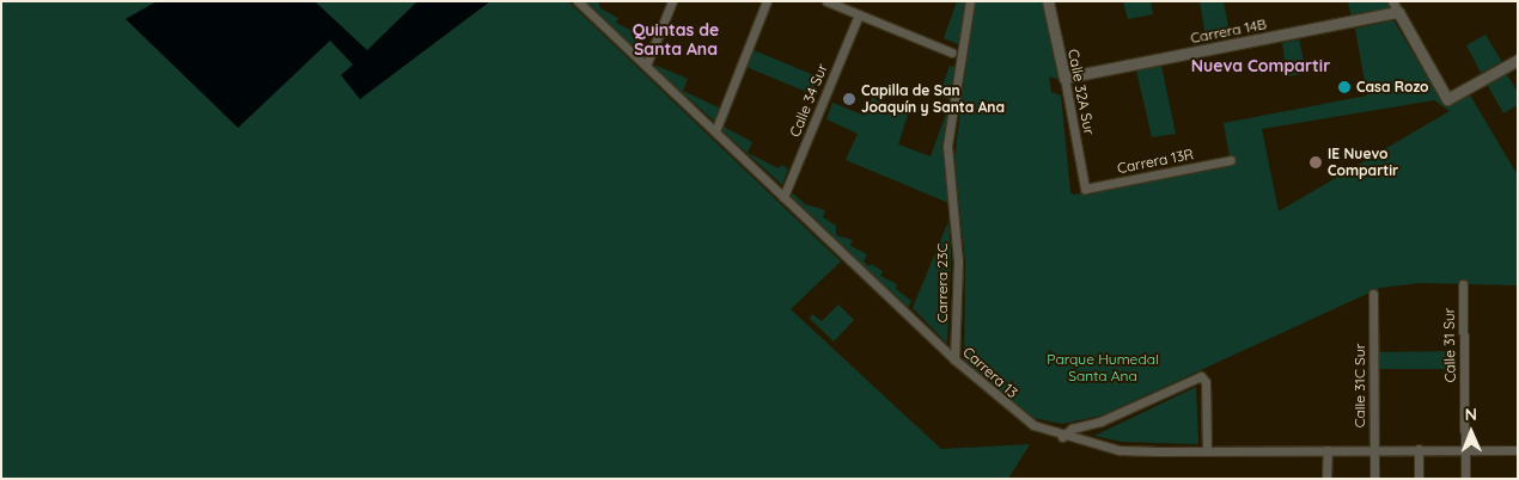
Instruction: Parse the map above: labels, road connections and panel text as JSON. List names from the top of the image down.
{
  "streets": {
    "street": [
      "Carrera 14B",
      "Calle 32A Sur",
      "Calle 34 Sur",
      "Carrera 13R",
      "Carrera 23C",
      "Calle 31 Sur",
      "Carrera 13",
      "Calle 31C Sur"
    ]
  },
  "crossings": [
    ["Carrera 14B", "Calle 32A Sur"],
    ["Calle 32A Sur", "Carrera 13R"],
    ["Calle 34 Sur", "Carrera 13"],
    ["Carrera 23C", "Carrera 13"],
    ["Calle 31 Sur", "Carrera 13"],
    ["Carrera 13", "Calle 31C Sur"]
  ],
  "districts": ["Quintas de Santa Ana", "Nueva Compartir"],
  "parks": ["Parque Humedal Santa Ana"],
  "places": ["Casa Rozo", "Capilla de San Joaquín y Santa Ana", "IE Nuevo Compartir"],
  "north": "top"
}
